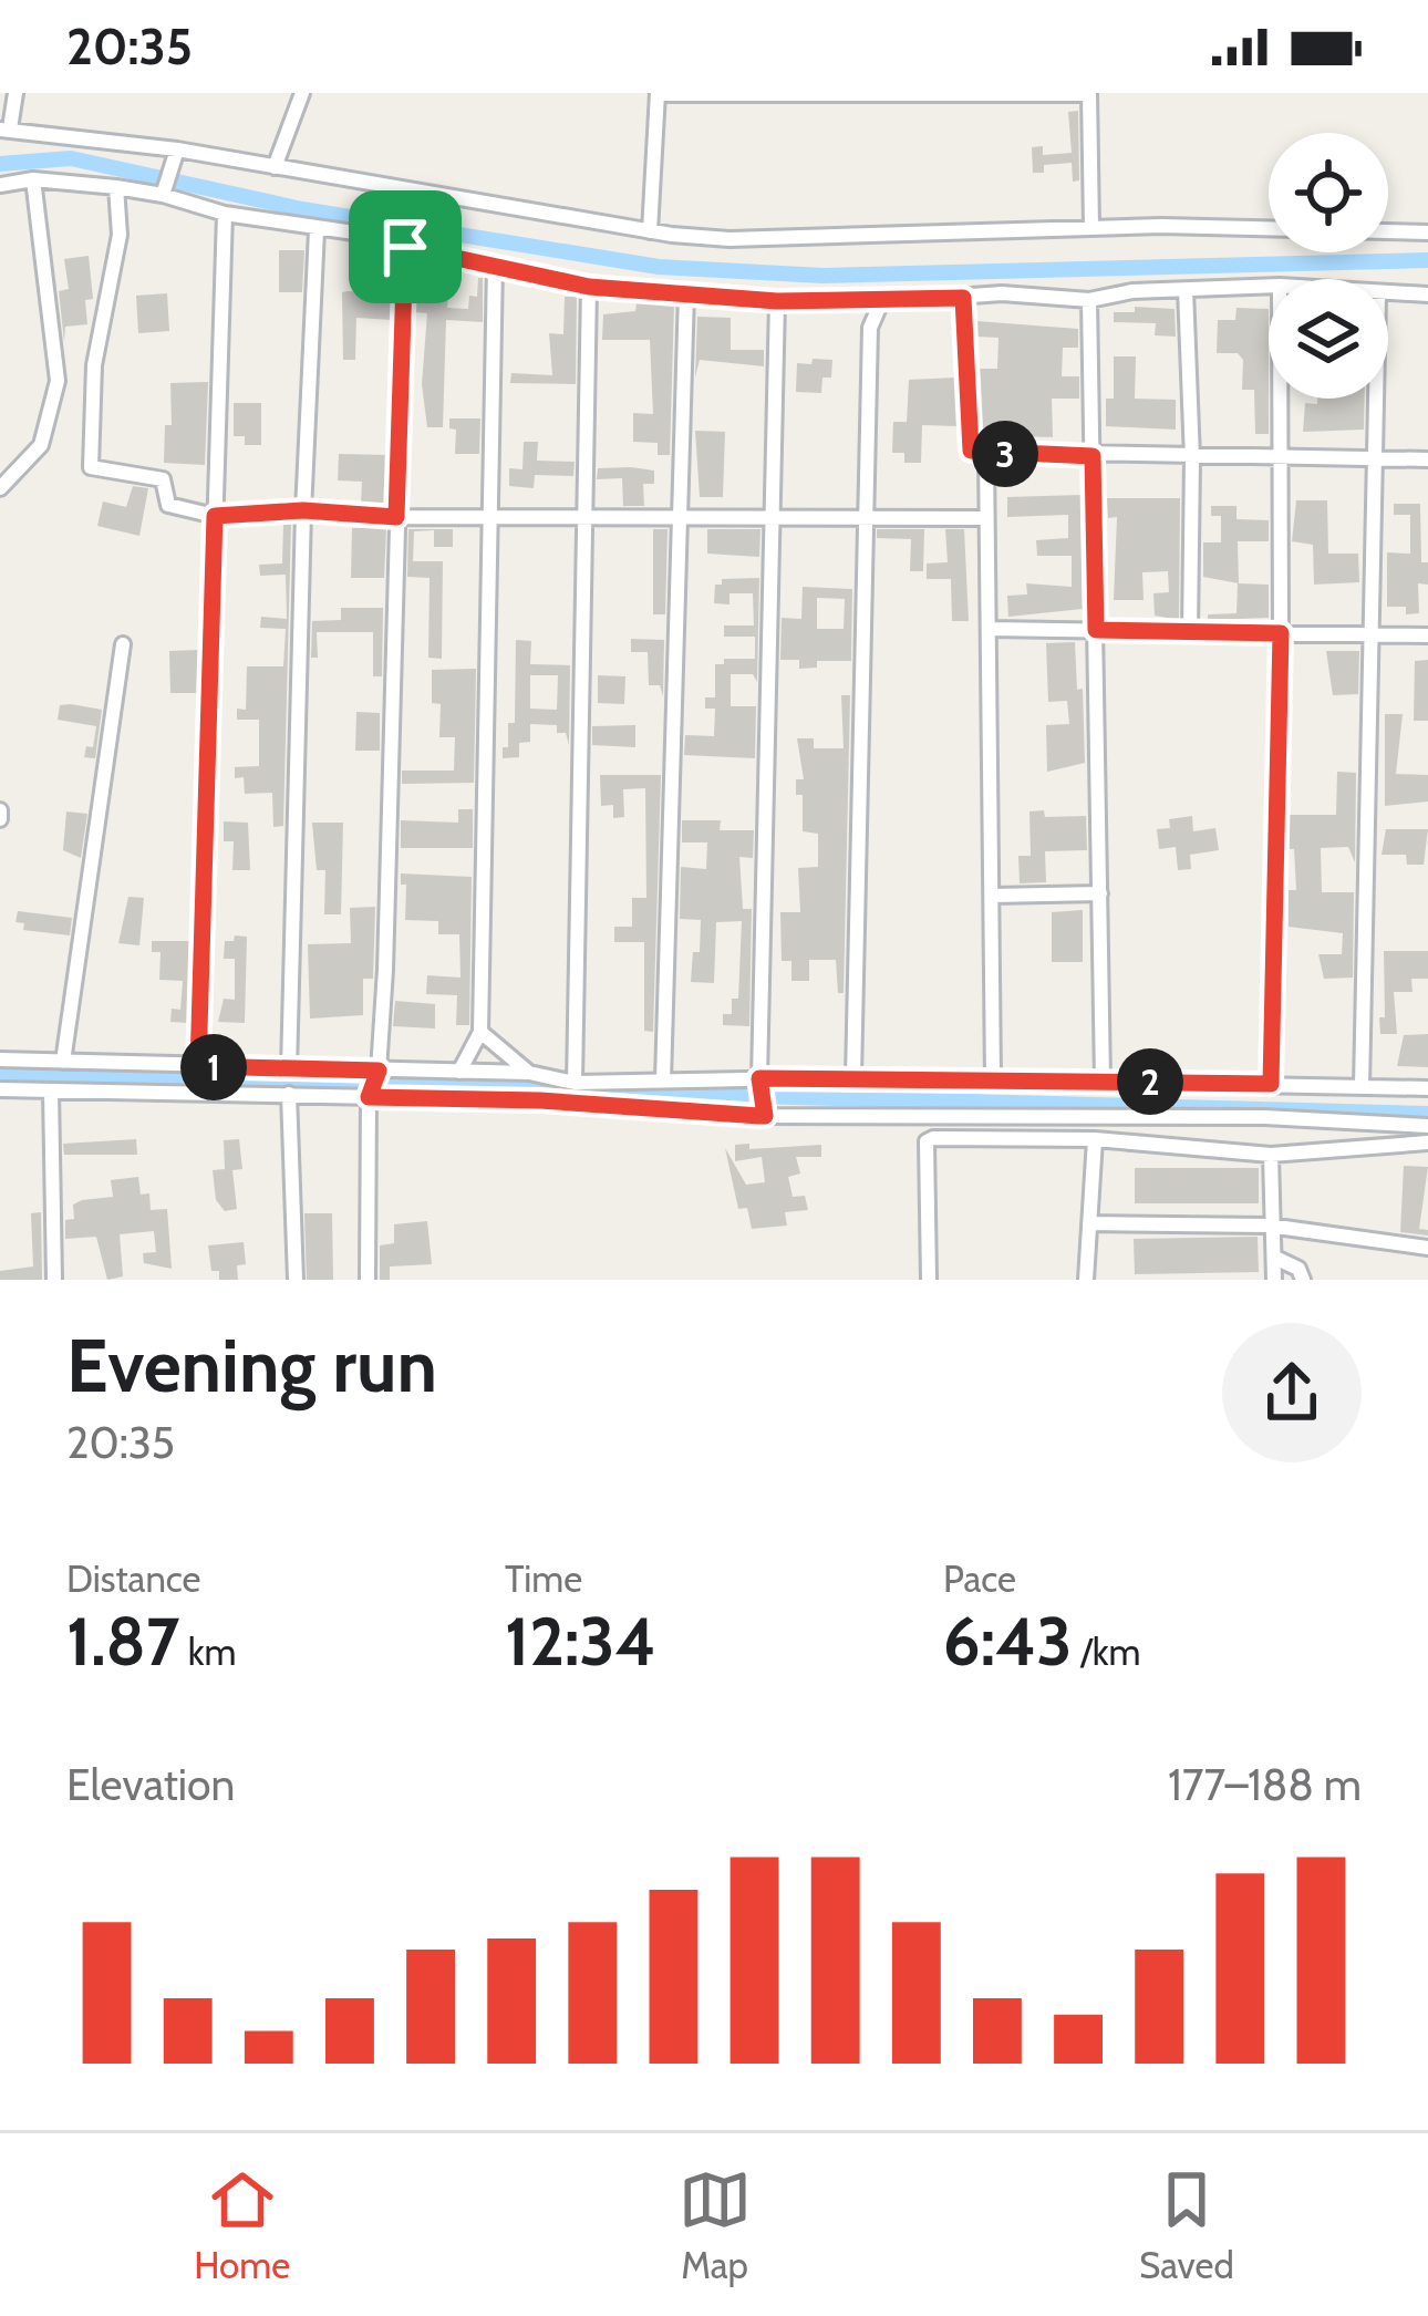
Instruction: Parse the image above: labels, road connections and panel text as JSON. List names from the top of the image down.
{
  "page": {
    "status": "20:35",
    "pins": ["3", "1", "2"],
    "heading": ["Evening run", "20:35"],
    "stats": [
      ["Distance", "1.87 km"],
      ["Time", "12:34"],
      ["Pace", "6:43 /km"]
    ],
    "chart": ["Elevation", "177–188 m"],
    "tabs": ["Home", "Map", "Saved"]
  }
}
